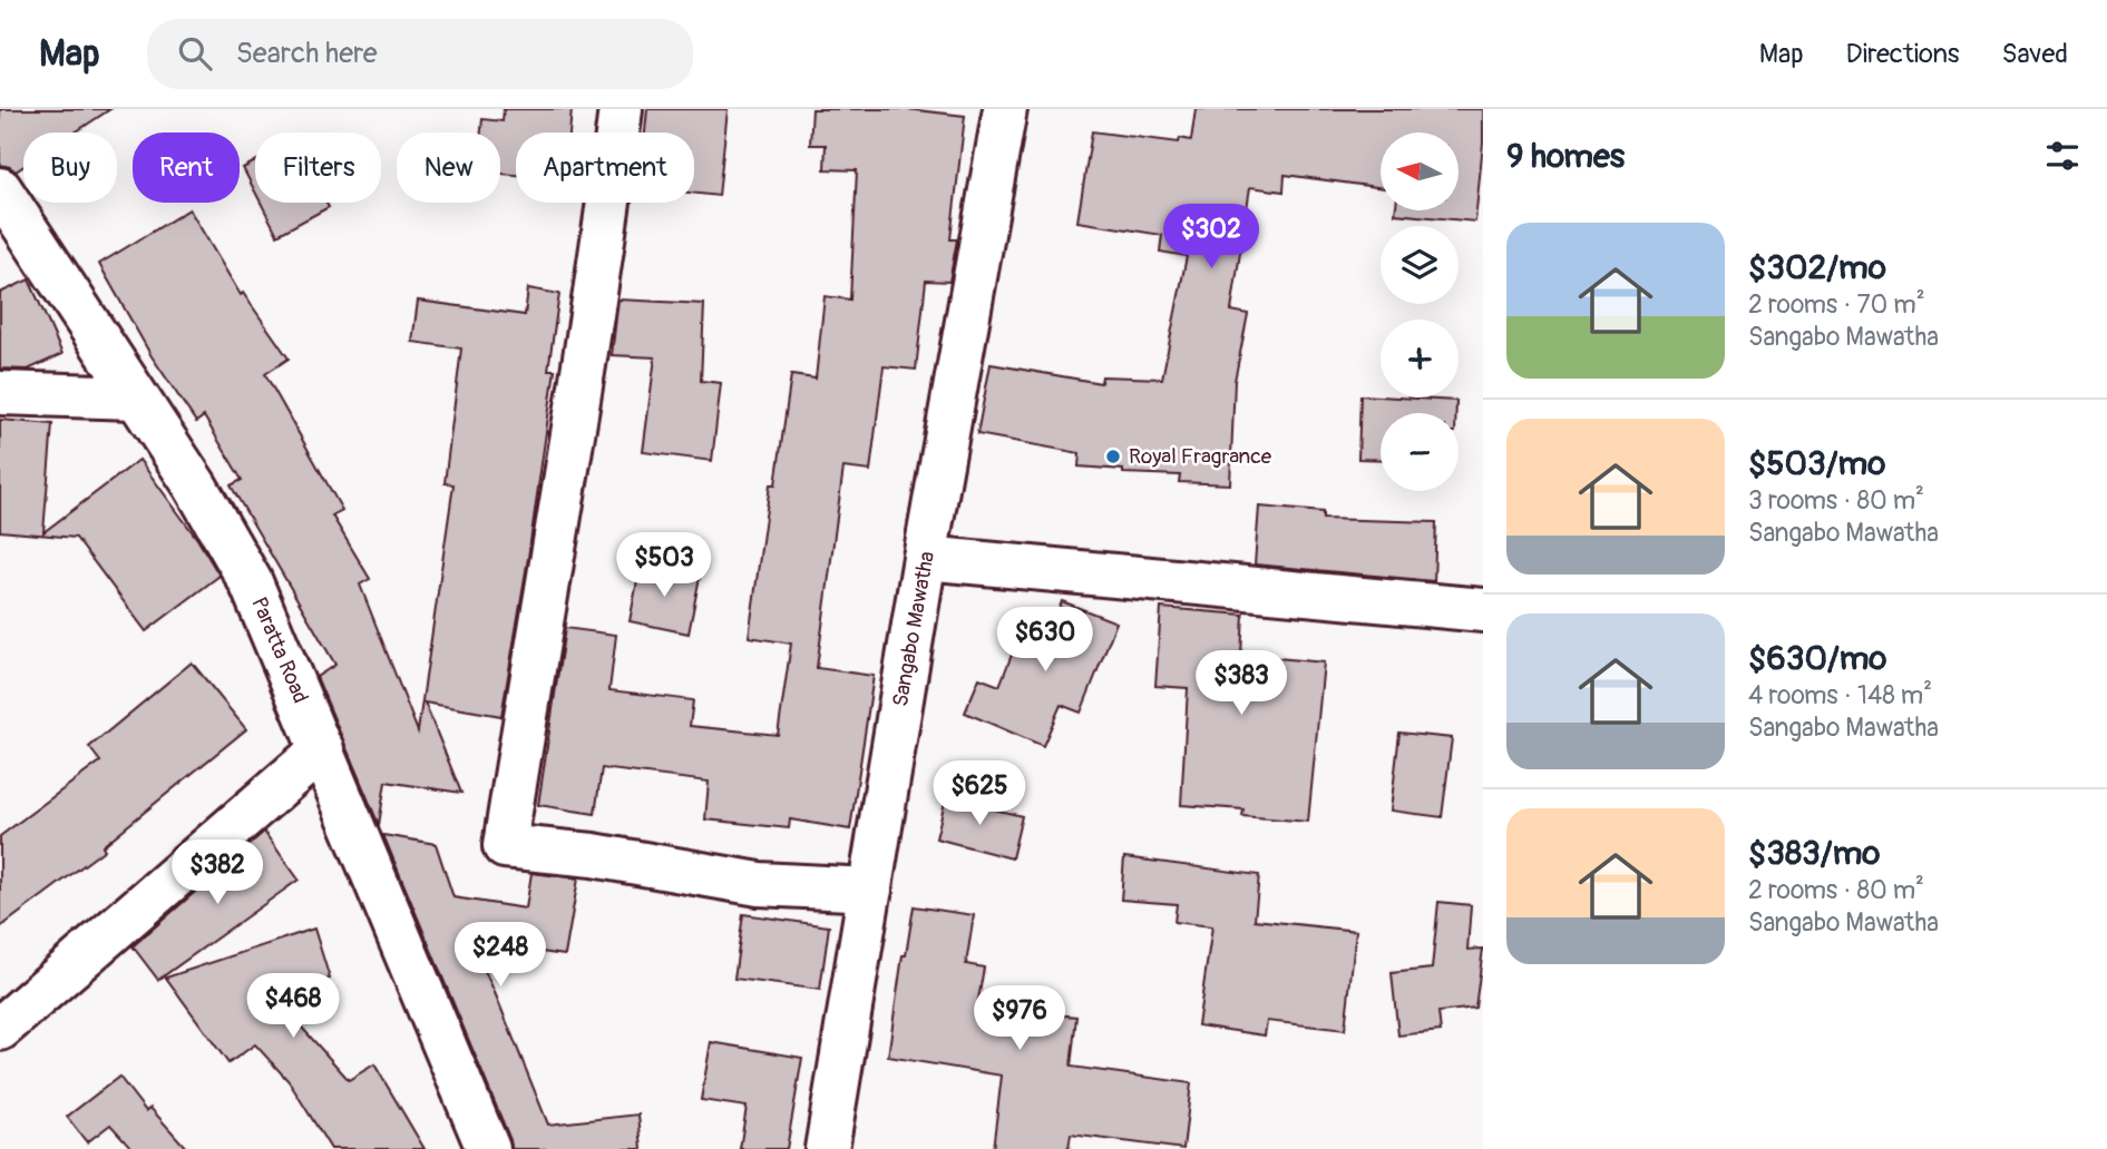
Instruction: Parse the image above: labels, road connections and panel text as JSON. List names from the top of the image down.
{
  "streets": {
    "street": ["Sangabo Mawatha", "Paratta Road"]
  },
  "places": ["Royal Fragrance"],
  "north": "left",
  "page": {
    "header": "Map",
    "search": "Search here",
    "nav": ["Map", "Directions", "Saved"],
    "heading": "9 homes",
    "map_buttons": ["+", "−"],
    "chip": [
      "Buy",
      "Rent",
      "Filters",
      "New",
      "Apartment"
    ],
    "list": [
      {
        "name": "$302/mo",
        "note": "2 rooms · 70 m² · Sangabo Mawatha"
      },
      {
        "name": "$503/mo",
        "note": "3 rooms · 80 m² · Sangabo Mawatha"
      },
      {
        "name": "$630/mo",
        "note": "4 rooms · 148 m² · Sangabo Mawatha"
      },
      {
        "name": "$383/mo",
        "note": "2 rooms · 80 m² · Sangabo Mawatha"
      }
    ],
    "price": [
      "$302",
      "$503",
      "$630",
      "$383",
      "$625",
      "$382",
      "$248",
      "$468",
      "$976"
    ]
  }
}
